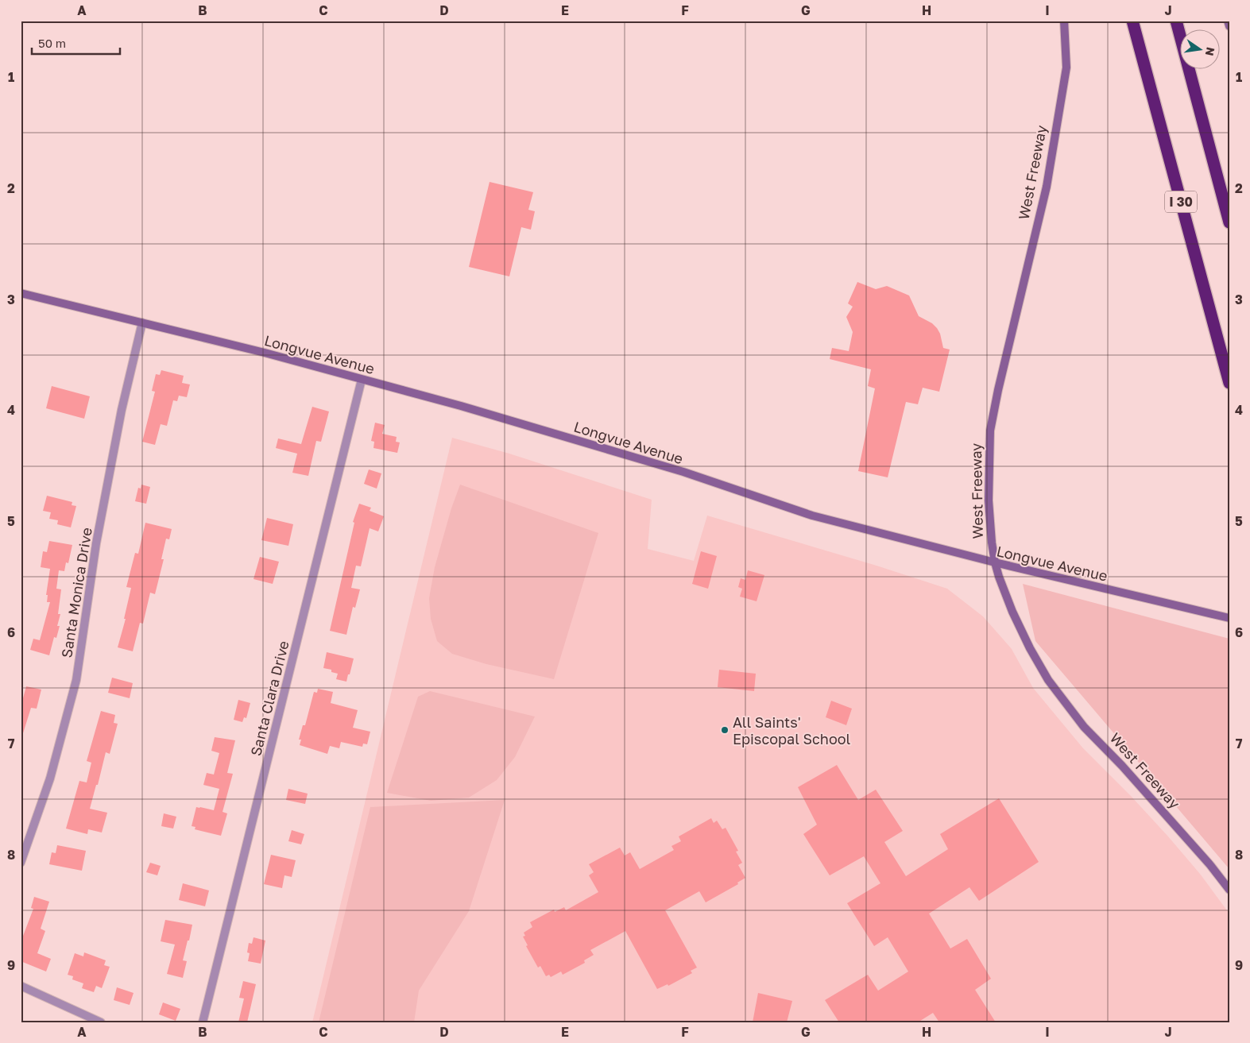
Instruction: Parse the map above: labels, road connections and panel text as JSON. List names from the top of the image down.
{
  "streets": {
    "highway": ["I 30"],
    "main road": ["West Freeway", "Longvue Avenue"],
    "street": ["Santa Monica Drive", "Santa Clara Drive"]
  },
  "crossings": [
    ["West Freeway", "Longvue Avenue"],
    ["Longvue Avenue", "Santa Monica Drive"],
    ["Longvue Avenue", "Santa Clara Drive"]
  ],
  "places": ["All Saints' Episcopal School"],
  "scale_bar": "50 m",
  "north": "right",
  "grid": {
    "columns": [
      "A",
      "B",
      "C",
      "D",
      "E",
      "F",
      "G",
      "H",
      "I",
      "J"
    ],
    "rows": [
      "1",
      "2",
      "3",
      "4",
      "5",
      "6",
      "7",
      "8",
      "9"
    ]
  }
}
